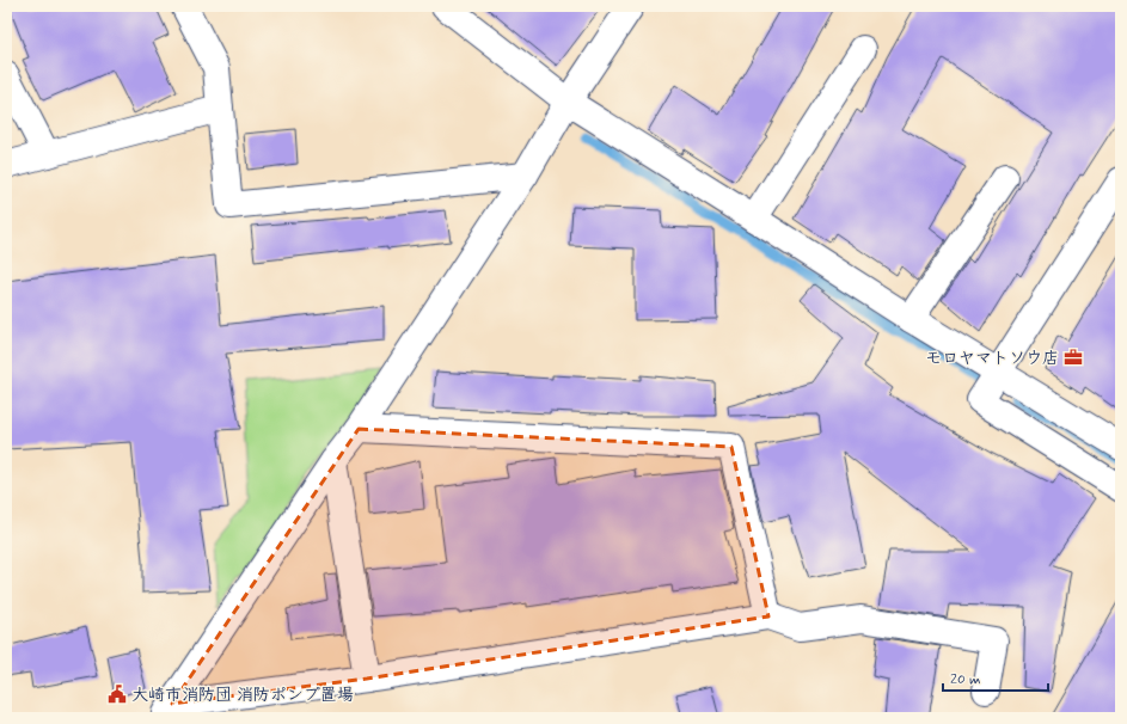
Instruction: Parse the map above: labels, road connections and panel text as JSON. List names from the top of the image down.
{
  "places": {
    "office": ["モロヤマトソウ店"],
    "public building": ["大崎市消防団 消防ポンプ置場"]
  },
  "scale_bar": "20 m"
}
